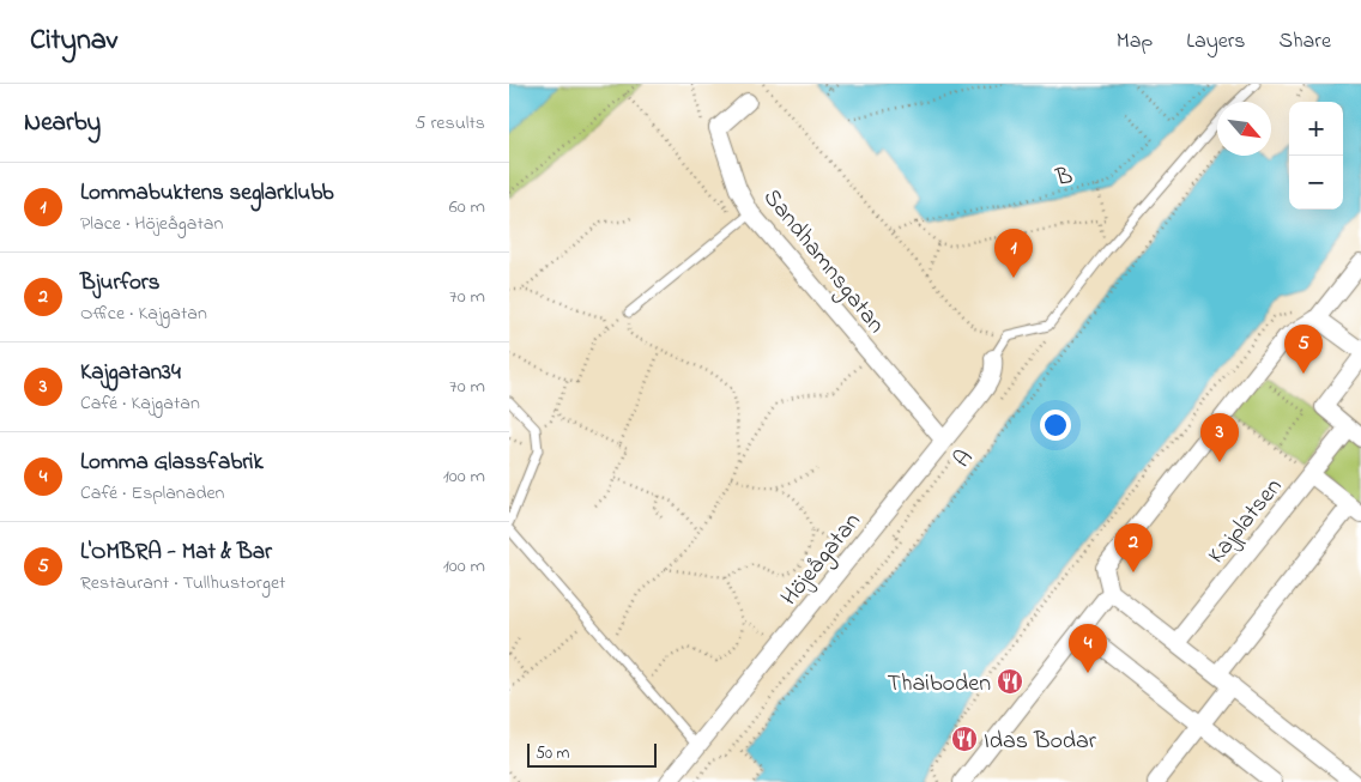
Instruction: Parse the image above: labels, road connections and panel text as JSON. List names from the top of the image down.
{
  "streets": {
    "street": ["Sandhamnsgatan", "Kajplatsen", "Höjeågatan"],
    "path": ["B", "A"]
  },
  "crossings": [
    ["Sandhamnsgatan", "Höjeågatan"]
  ],
  "places": {
    "restaurant": ["Thaiboden", "Idas Bodar"]
  },
  "scale_bar": "50 m",
  "north": "bottom right",
  "page": {
    "header": "Citynav",
    "nav": ["Map", "Layers", "Share"],
    "heading": ["Nearby", "5 results"],
    "map_buttons": ["+", "−"],
    "list": [
      {
        "mark": "1",
        "name": "Lommabuktens seglarklubb",
        "note": "Place · Höjeågatan",
        "value": "60 m"
      },
      {
        "mark": "2",
        "name": "Bjurfors",
        "note": "Office · Kajgatan",
        "value": "70 m"
      },
      {
        "mark": "3",
        "name": "Kajgatan34",
        "note": "Café · Kajgatan",
        "value": "70 m"
      },
      {
        "mark": "4",
        "name": "Lomma Glassfabrik",
        "note": "Café · Esplanaden",
        "value": "100 m"
      },
      {
        "mark": "5",
        "name": "L'OMBRA - Mat & Bar",
        "note": "Restaurant · Tullhustorget",
        "value": "100 m"
      }
    ],
    "pins": [
      "1",
      "5",
      "3",
      "2",
      "4"
    ],
    "scale": "50 m"
  }
}
